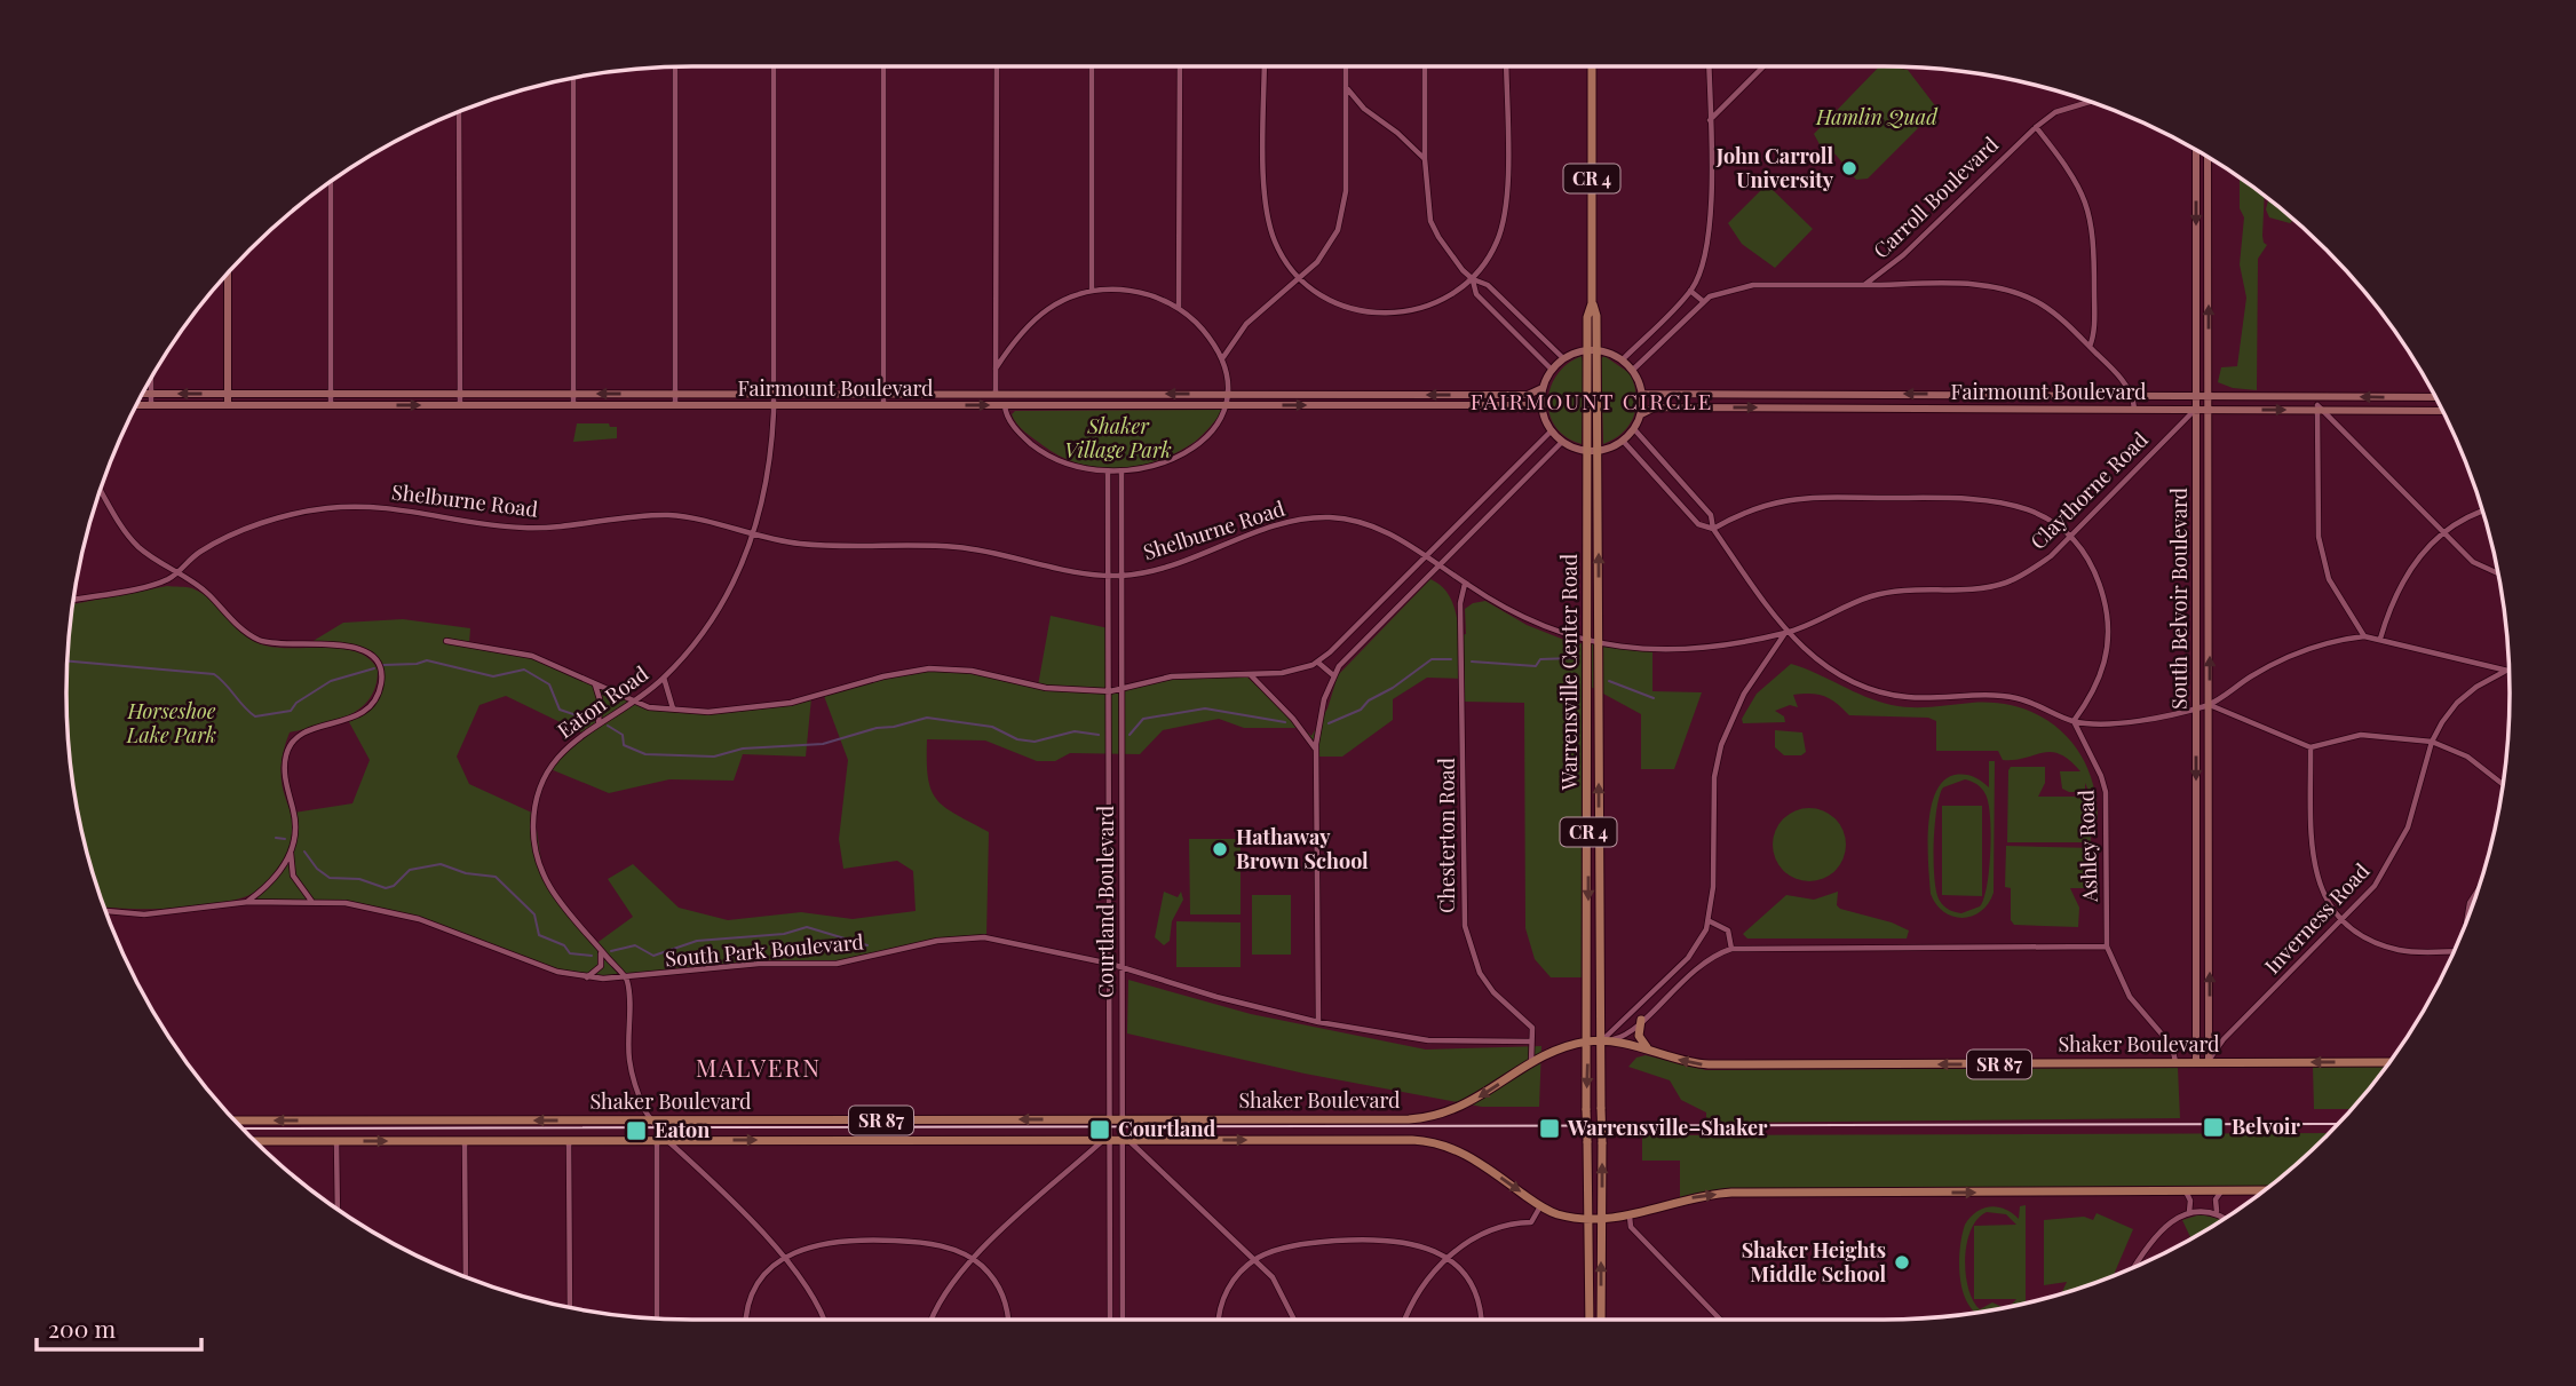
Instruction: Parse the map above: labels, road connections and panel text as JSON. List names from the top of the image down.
{
  "streets": {
    "main road": [
      "CR 4",
      "Fairmount Boulevard",
      "South Belvoir Boulevard",
      "Warrensville Center Road",
      "Shaker Boulevard",
      "SR 87"
    ],
    "street": [
      "Carroll Boulevard",
      "Claythorne Road",
      "Shelburne Road",
      "Eaton Road",
      "Chesterton Road",
      "Ashley Road",
      "Courtland Boulevard",
      "Inverness Road",
      "South Park Boulevard"
    ]
  },
  "crossings": [
    ["Fairmount Boulevard", "Claythorne Road"],
    ["Fairmount Boulevard", "South Belvoir Boulevard"],
    ["Fairmount Boulevard", "Eaton Road"],
    ["Claythorne Road", "Shelburne Road"],
    ["Claythorne Road", "South Belvoir Boulevard"],
    ["Shelburne Road", "Warrensville Center Road"],
    ["Shelburne Road", "Eaton Road"],
    ["Shelburne Road", "Chesterton Road"],
    ["Shelburne Road", "Courtland Boulevard"],
    ["South Belvoir Boulevard", "Inverness Road"],
    ["South Belvoir Boulevard", "Shaker Boulevard"],
    ["Warrensville Center Road", "Shaker Boulevard"],
    ["Eaton Road", "South Park Boulevard"],
    ["Chesterton Road", "South Park Boulevard"],
    ["Ashley Road", "Shaker Boulevard"],
    ["Courtland Boulevard", "South Park Boulevard"],
    ["Courtland Boulevard", "Shaker Boulevard"],
    ["Inverness Road", "Shaker Boulevard"]
  ],
  "districts": ["FAIRMOUNT CIRCLE", "MALVERN"],
  "parks": ["Hamlin Quad", "Shaker Village Park", "Horseshoe Lake Park"],
  "places": {
    "other": ["John Carroll University", "Hathaway Brown School", "Shaker Heights Middle School"],
    "transit": [
      "Belvoir",
      "Warrensville–Shaker",
      "Courtland",
      "Eaton"
    ]
  },
  "scale_bar": "200 m"
}
